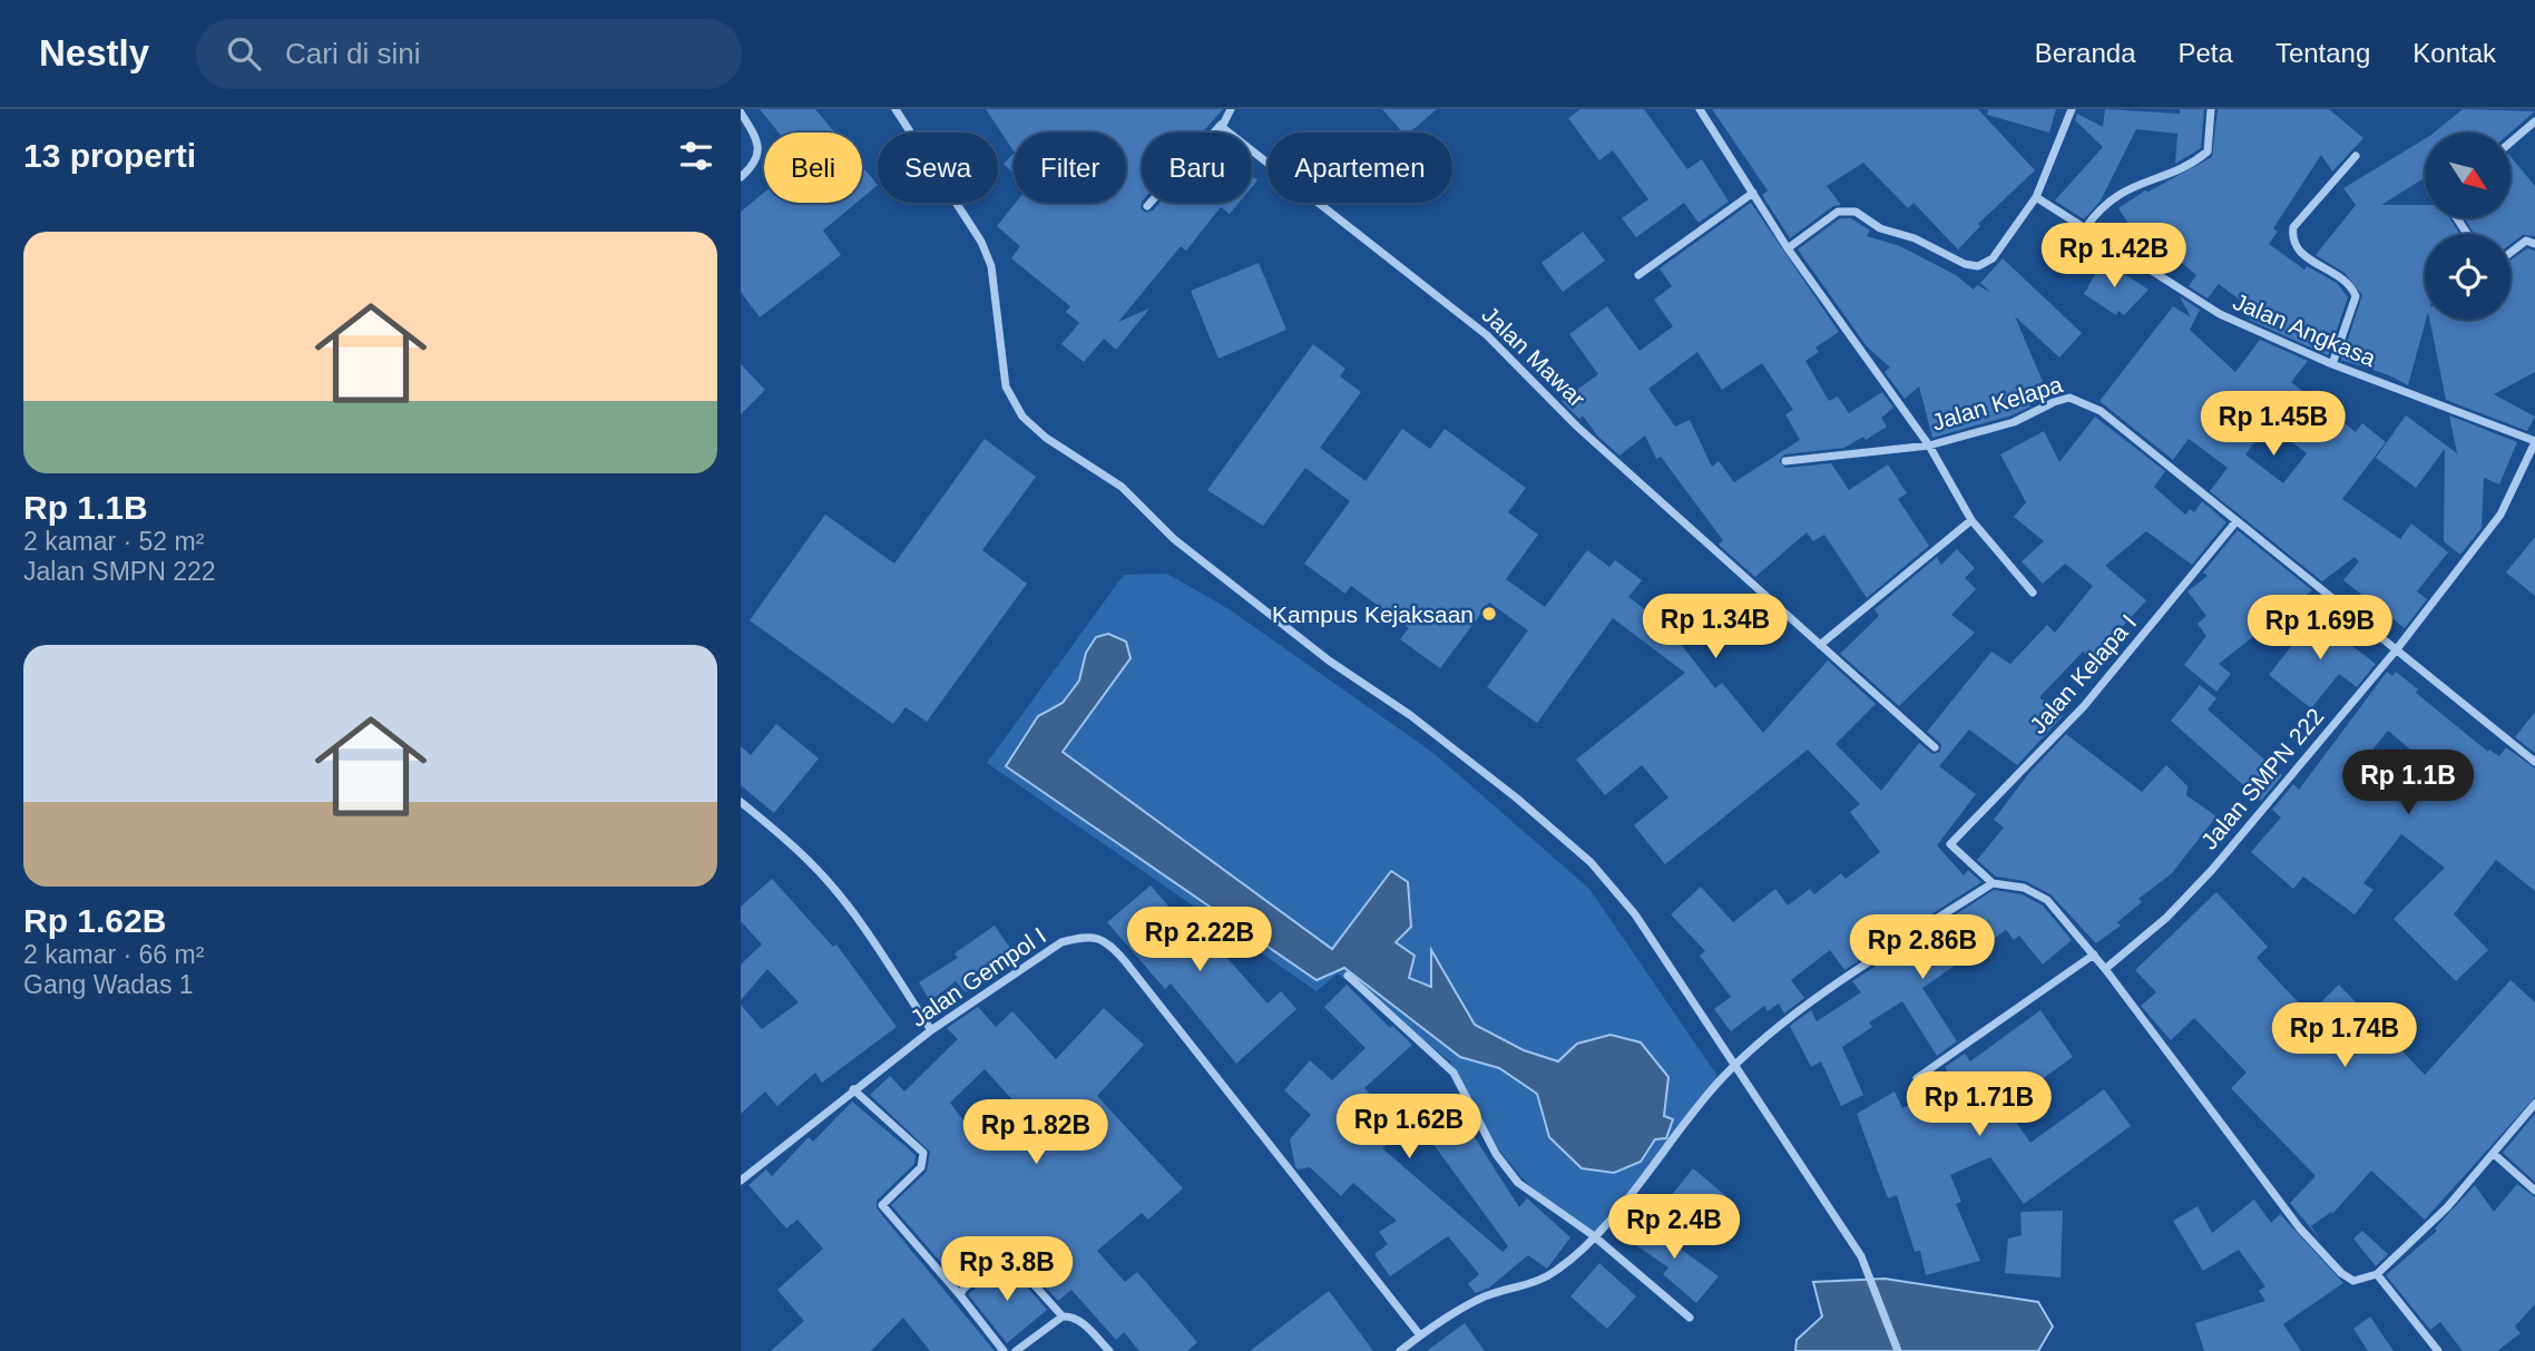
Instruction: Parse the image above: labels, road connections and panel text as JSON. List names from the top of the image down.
{
  "streets": {
    "street": [
      "Jalan Angkasa",
      "Jalan Mawar",
      "Jalan Kelapa",
      "Jalan Kelapa I",
      "Jalan SMPN 222",
      "Jalan Gempol I"
    ]
  },
  "crossings": [
    ["Jalan Angkasa", "Jalan SMPN 222"],
    ["Jalan Kelapa", "Jalan Kelapa I"],
    ["Jalan Kelapa", "Jalan SMPN 222"]
  ],
  "places": ["Kampus Kejaksaan"],
  "north": "bottom right",
  "page": {
    "header": "Nestly",
    "search": "Cari di sini",
    "nav": [
      "Beranda",
      "Peta",
      "Tentang",
      "Kontak"
    ],
    "heading": "13 properti",
    "chip": [
      "Beli",
      "Sewa",
      "Filter",
      "Baru",
      "Apartemen"
    ],
    "list": [
      {
        "name": "Rp 1.1B",
        "note": "2 kamar · 52 m² · Jalan SMPN 222"
      },
      {
        "name": "Rp 1.62B",
        "note": "2 kamar · 66 m² · Gang Wadas 1"
      }
    ],
    "price": [
      "Rp 1.42B",
      "Rp 1.45B",
      "Rp 1.34B",
      "Rp 1.69B",
      "Rp 1.1B",
      "Rp 2.22B",
      "Rp 2.86B",
      "Rp 1.74B",
      "Rp 1.71B",
      "Rp 1.62B",
      "Rp 1.82B",
      "Rp 2.4B",
      "Rp 3.8B"
    ]
  }
}
